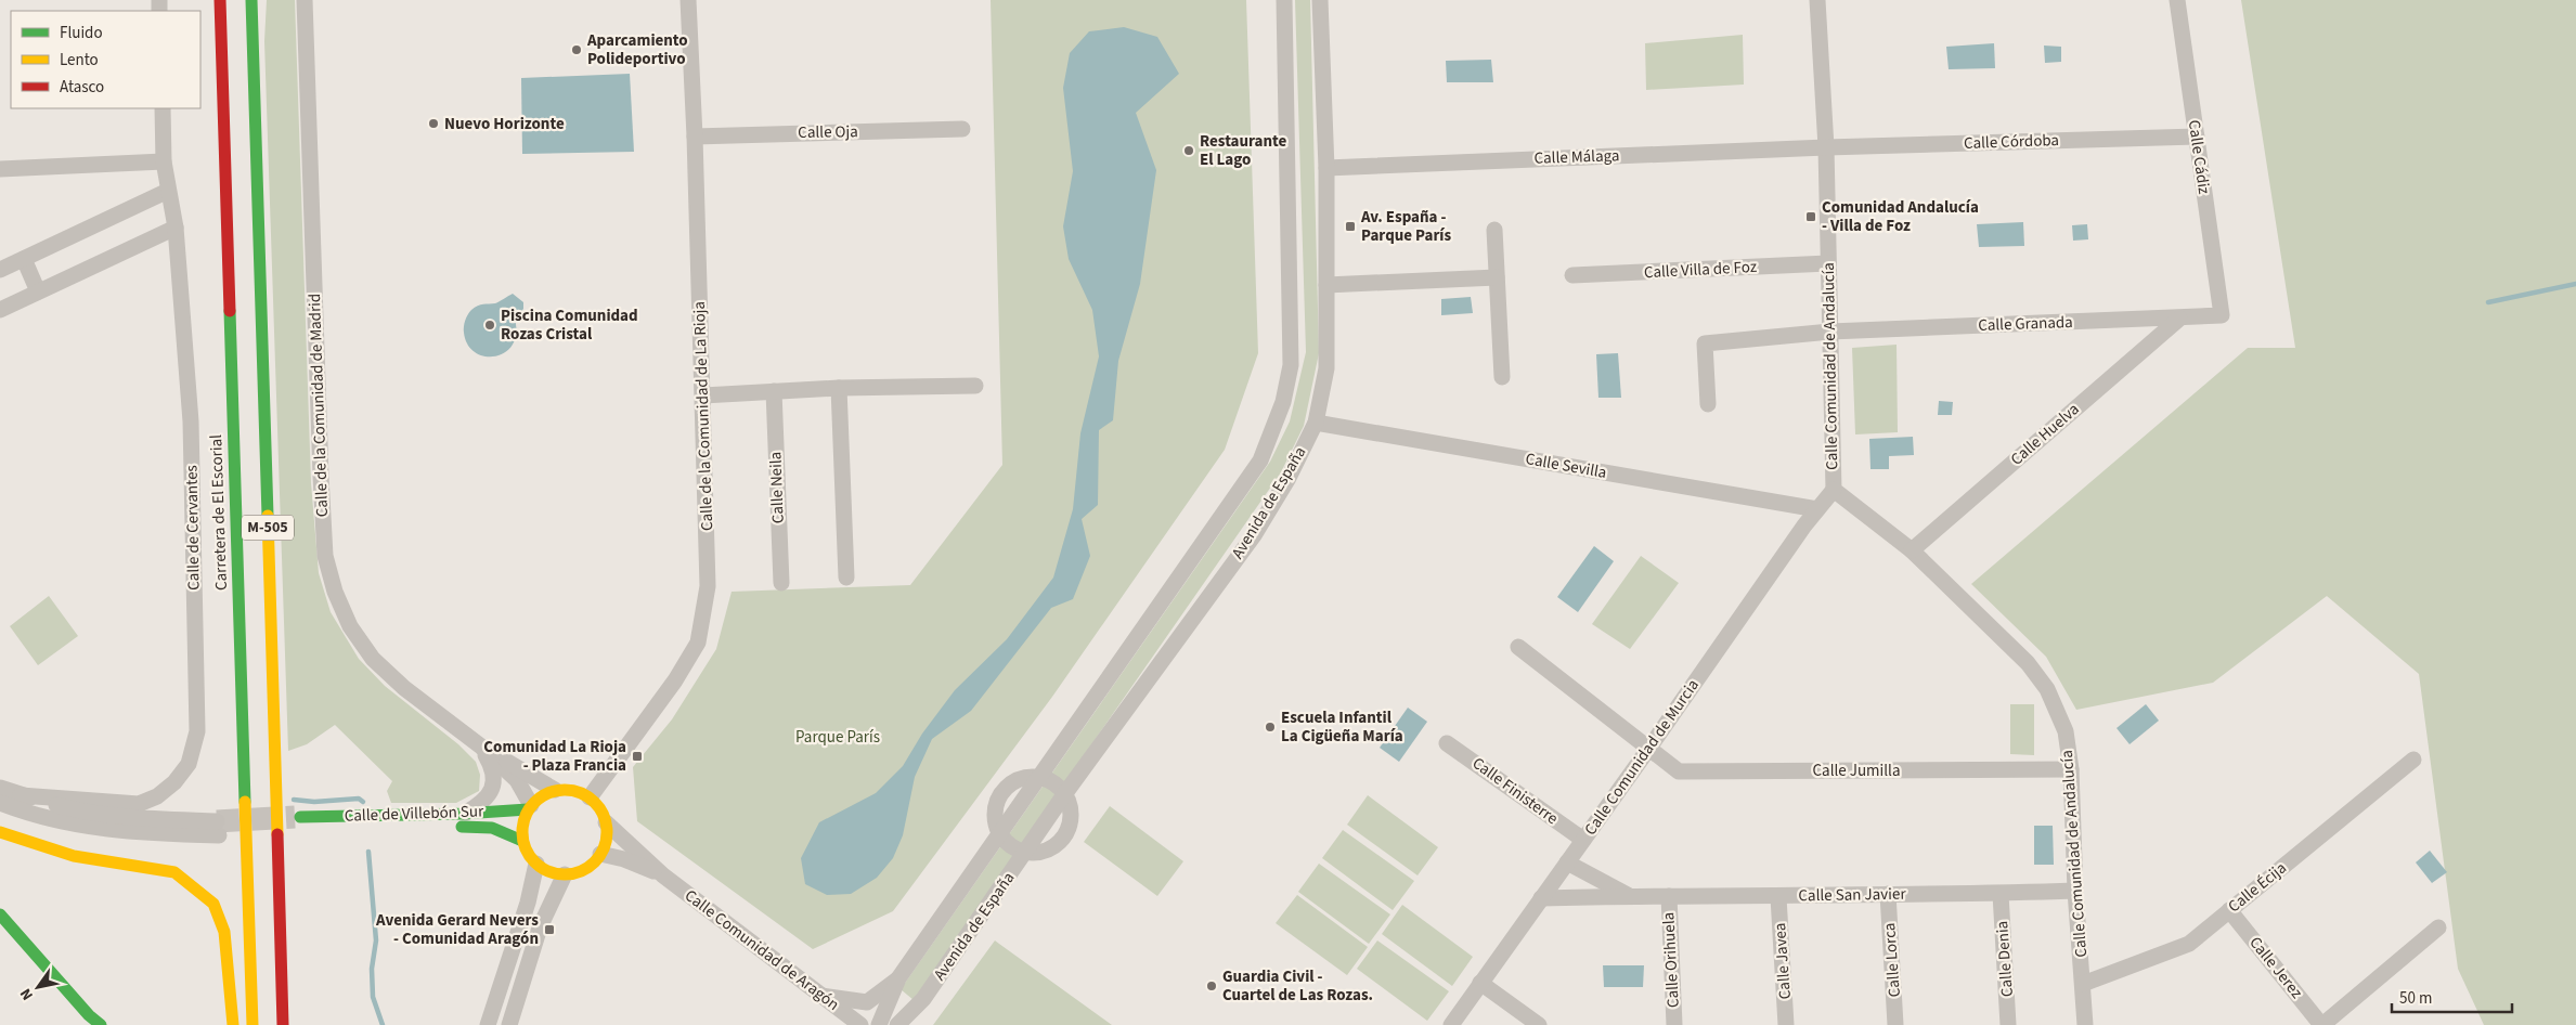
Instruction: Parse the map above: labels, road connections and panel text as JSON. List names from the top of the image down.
{
  "streets": {
    "main road": ["Carretera de El Escorial", "M-505", "Calle de Villebón Sur"],
    "street": [
      "Calle Oja",
      "Calle Córdoba",
      "Calle Málaga",
      "Calle Cádiz",
      "Calle Villa de Foz",
      "Calle Granada",
      "Calle Comunidad de Andalucía",
      "Calle de la Comunidad de Madrid",
      "Calle de la Comunidad de La Rioja",
      "Calle Huelva",
      "Calle Sevilla",
      "Calle Neila",
      "Avenida de España",
      "Calle de Cervantes",
      "Calle Comunidad de Murcia",
      "Calle Jumilla",
      "Calle Finisterre",
      "Calle Écija",
      "Calle San Javier",
      "Calle Comunidad de Aragón",
      "Calle Denia",
      "Calle Orihuela",
      "Calle Lorca",
      "Calle Javea",
      "Calle Jerez"
    ]
  },
  "crossings": [
    ["Calle Oja", "Calle de la Comunidad de La Rioja"],
    ["Calle Córdoba", "Calle Málaga"],
    ["Calle Córdoba", "Calle Cádiz"],
    ["Calle Córdoba", "Calle Comunidad de Andalucía"],
    ["Calle Málaga", "Calle Comunidad de Andalucía"],
    ["Calle Málaga", "Avenida de España"],
    ["Calle Cádiz", "Calle Granada"],
    ["Calle Villa de Foz", "Calle Comunidad de Andalucía"],
    ["Calle Granada", "Calle Comunidad de Andalucía"],
    ["Calle Granada", "Calle Huelva"],
    ["Calle Comunidad de Andalucía", "Calle Huelva"],
    ["Calle Comunidad de Andalucía", "Calle Comunidad de Murcia"],
    ["Calle Comunidad de Andalucía", "Calle Jumilla"],
    ["Calle Comunidad de Andalucía", "Calle Écija"],
    ["Calle Comunidad de Andalucía", "Calle San Javier"],
    ["Calle de la Comunidad de Madrid", "Calle de la Comunidad de La Rioja"],
    ["Calle de la Comunidad de Madrid", "Calle de Villebón Sur"],
    ["Calle de la Comunidad de Madrid", "Calle Comunidad de Aragón"],
    ["Calle de la Comunidad de La Rioja", "Calle de Villebón Sur"],
    ["Calle de la Comunidad de La Rioja", "Calle Comunidad de Aragón"],
    ["Calle Sevilla", "Avenida de España"],
    ["Calle Sevilla", "Calle Comunidad de Murcia"],
    ["Avenida de España", "Calle Comunidad de Aragón"],
    ["Calle Comunidad de Murcia", "Calle Jumilla"],
    ["Calle Comunidad de Murcia", "Calle Finisterre"],
    ["Calle Comunidad de Murcia", "Calle San Javier"],
    ["Calle de Villebón Sur", "Calle Comunidad de Aragón"],
    ["Calle Écija", "Calle Jerez"],
    ["Calle San Javier", "Calle Denia"],
    ["Calle San Javier", "Calle Orihuela"],
    ["Calle San Javier", "Calle Lorca"],
    ["Calle San Javier", "Calle Javea"]
  ],
  "parks": ["Parque París"],
  "places": {
    "other": [
      "Aparcamiento Polideportivo",
      "Nuevo Horizonte",
      "Restaurante El Lago",
      "Piscina Comunidad Rozas Cristal",
      "Escuela Infantil La Cigüeña María",
      "Guardia Civil - Cuartel de Las Rozas."
    ],
    "transit": [
      "Comunidad Andalucía - Villa de Foz",
      "Av. España - Parque París",
      "Comunidad La Rioja - Plaza Francia",
      "Avenida Gerard Nevers - Comunidad Aragón"
    ]
  },
  "legend": ["Fluido", "Lento", "Atasco"],
  "scale_bar": "50 m",
  "north": "bottom left"
}
